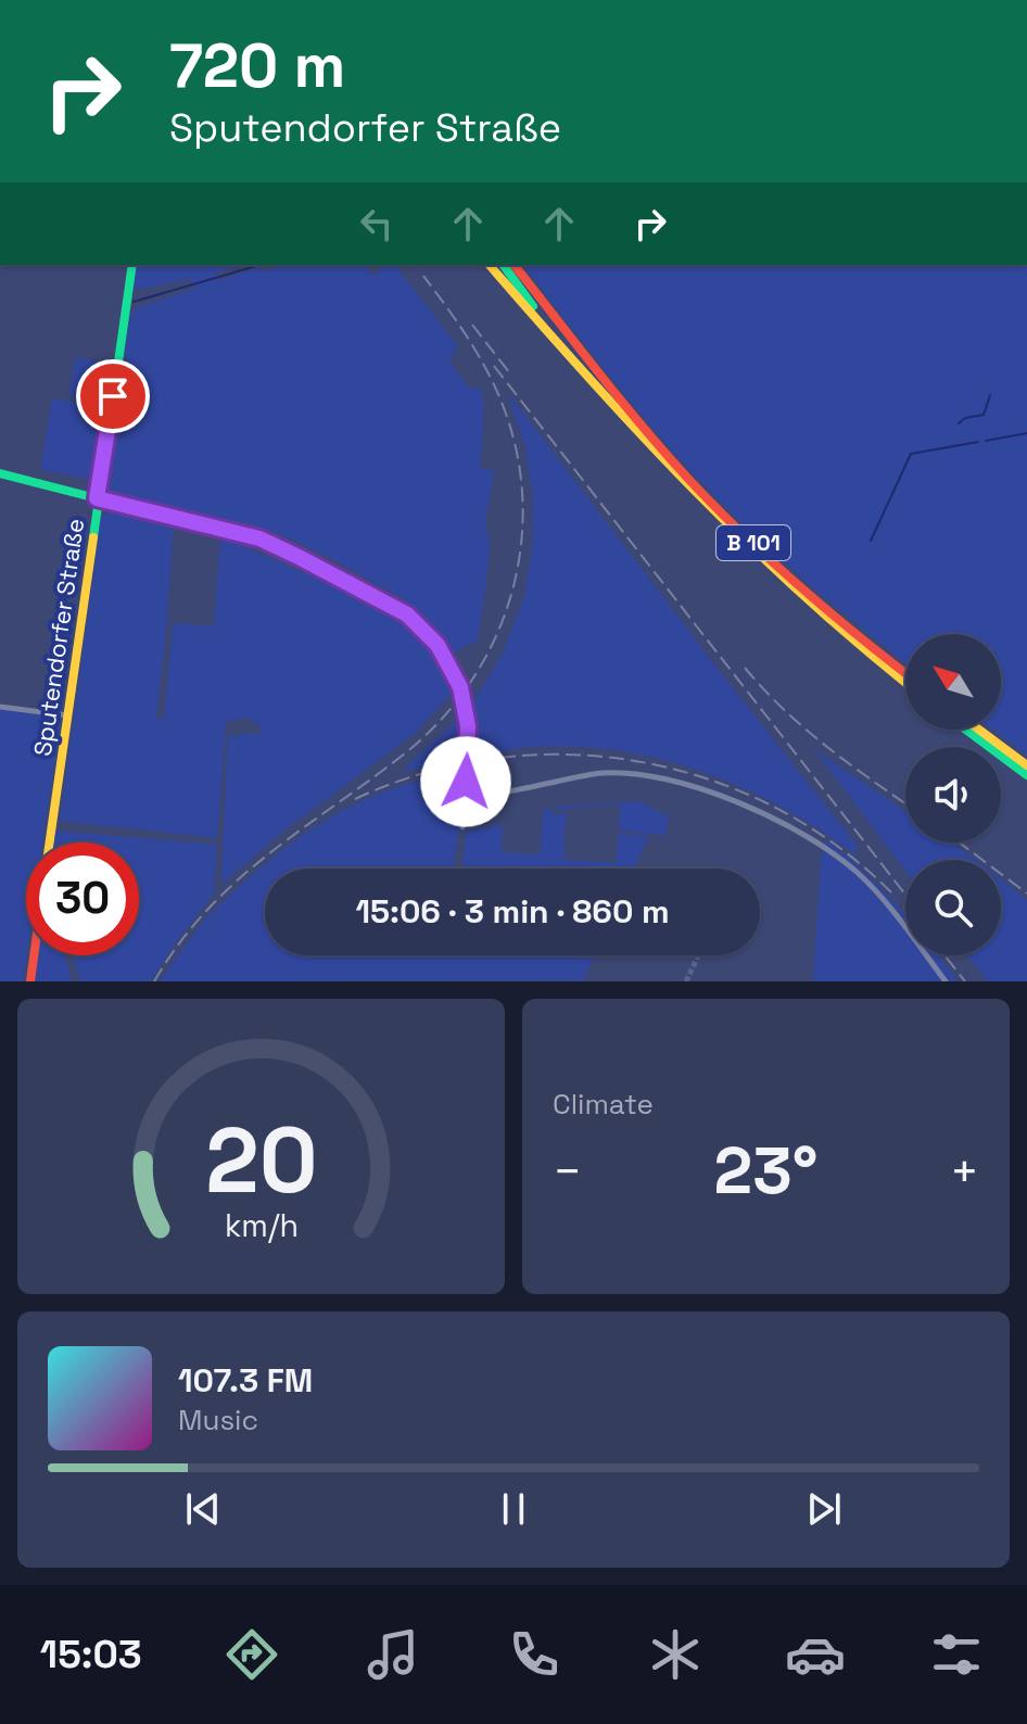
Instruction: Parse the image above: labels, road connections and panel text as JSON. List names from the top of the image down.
{
  "streets": {
    "main road": ["B 101", "Sputendorfer Straße"]
  },
  "north": "top left",
  "page": {
    "turn": ["720 m", "Sputendorfer Straße"],
    "limit": "30",
    "trip": "15:06 · 3 min · 860 m",
    "tile": "Climate",
    "heat": ["−", "23°", "+"],
    "song": ["107.3 FM", "Music"],
    "tabs": "15:03",
    "gauge": ["20", "km/h"]
  }
}
